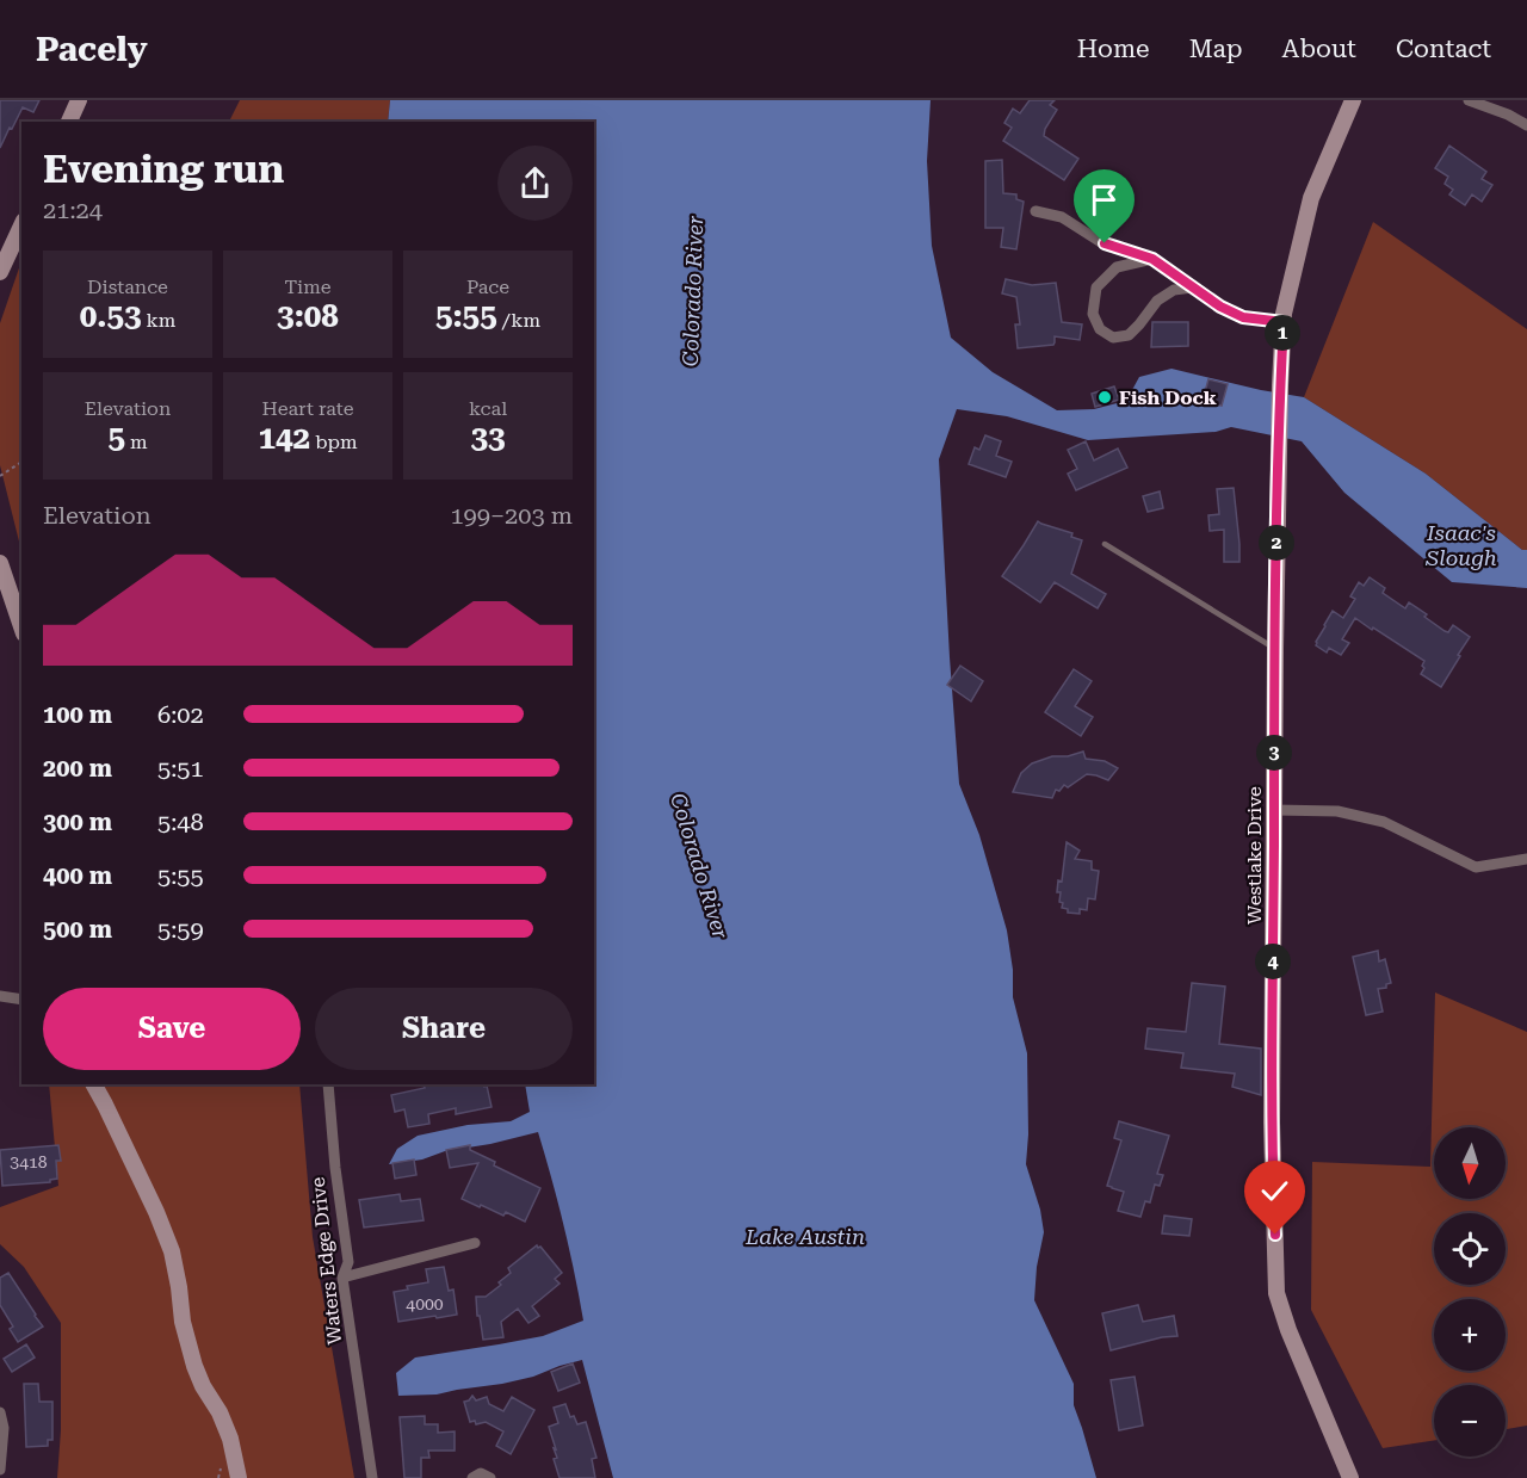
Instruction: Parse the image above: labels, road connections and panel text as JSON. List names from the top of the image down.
{
  "streets": {
    "street": ["Westlake Drive", "Waters Edge Drive"]
  },
  "water": ["Colorado River", "Isaac's Slough", "Lake Austin"],
  "places": ["Fish Dock"],
  "house_numbers": ["3418", "4000"],
  "north": "bottom",
  "page": {
    "header": "Pacely",
    "nav": [
      "Home",
      "Map",
      "About",
      "Contact"
    ],
    "heading": ["Evening run", "21:24"],
    "stats": [
      ["Distance", "0.53 km"],
      ["Time", "3:08"],
      ["Pace", "5:55 /km"],
      ["Elevation", "5 m"],
      ["Heart rate", "142 bpm"],
      ["kcal", "33"]
    ],
    "pins": [
      "1",
      "2",
      "3",
      "4"
    ],
    "chart": ["Elevation", "199–203 m"],
    "list": [
      {
        "name": "100 m",
        "note": "6:02"
      },
      {
        "name": "200 m",
        "note": "5:51"
      },
      {
        "name": "300 m",
        "note": "5:48"
      },
      {
        "name": "400 m",
        "note": "5:55"
      },
      {
        "name": "500 m",
        "note": "5:59"
      }
    ],
    "buttons": ["Save", "Share"],
    "map_buttons": ["+", "−"]
  }
}
